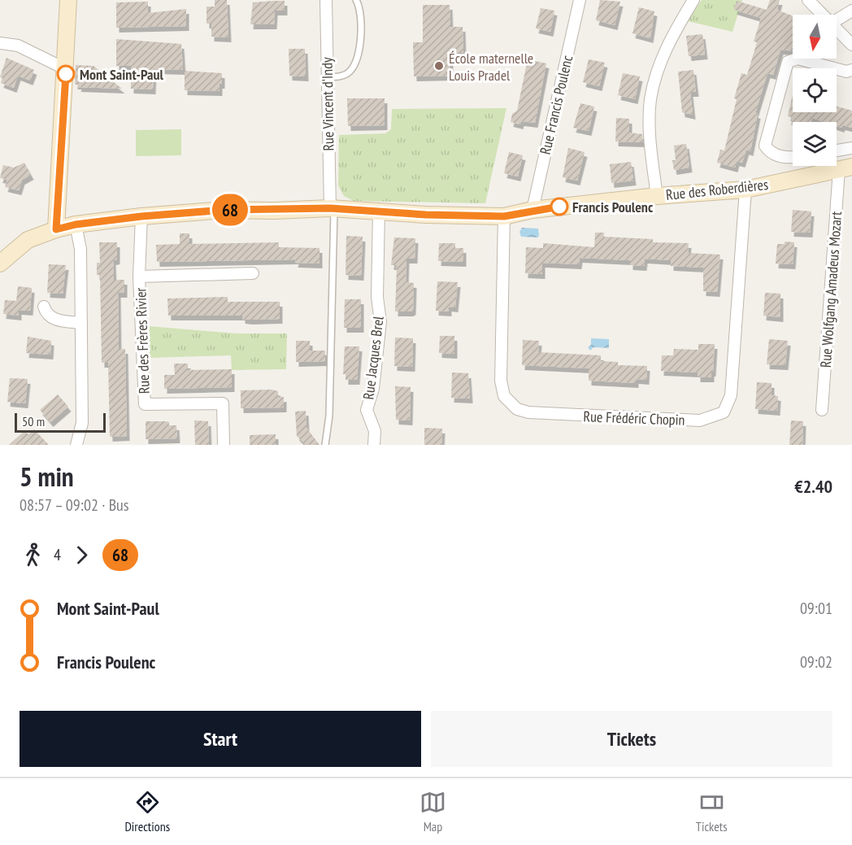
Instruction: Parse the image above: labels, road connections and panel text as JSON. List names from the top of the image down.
{
  "streets": {
    "street": [
      "Rue Vincent d'Indy",
      "Rue Francis Poulenc",
      "Rue des Roberdières",
      "Rue Wolfgang Amadeus Mozart",
      "Rue des Frères Rivier",
      "Rue Jacques Brel",
      "Rue Frédéric Chopin"
    ]
  },
  "crossings": [
    ["Rue Vincent d'Indy", "Rue des Roberdières"],
    ["Rue Francis Poulenc", "Rue des Roberdières"],
    ["Rue des Roberdières", "Rue Wolfgang Amadeus Mozart"],
    ["Rue des Roberdières", "Rue des Frères Rivier"],
    ["Rue des Roberdières", "Rue Jacques Brel"],
    ["Rue des Roberdières", "Rue Frédéric Chopin"]
  ],
  "places": ["École maternelle Louis Pradel", "Mont Saint-Paul", "Francis Poulenc"],
  "lines": ["bus line 68"],
  "scale_bar": "50 m",
  "north": "bottom",
  "page": {
    "on_map": "68",
    "scale": "50 m",
    "heading": ["5 min", "08:57 – 09:02 · Bus", "€2.40"],
    "legs": ["4", "68"],
    "list": [
      {
        "name": "Mont Saint-Paul",
        "value": "09:01"
      },
      {
        "name": "Francis Poulenc",
        "value": "09:02"
      }
    ],
    "buttons": ["Start", "Tickets"],
    "tabs": ["Directions", "Map", "Tickets"]
  }
}
